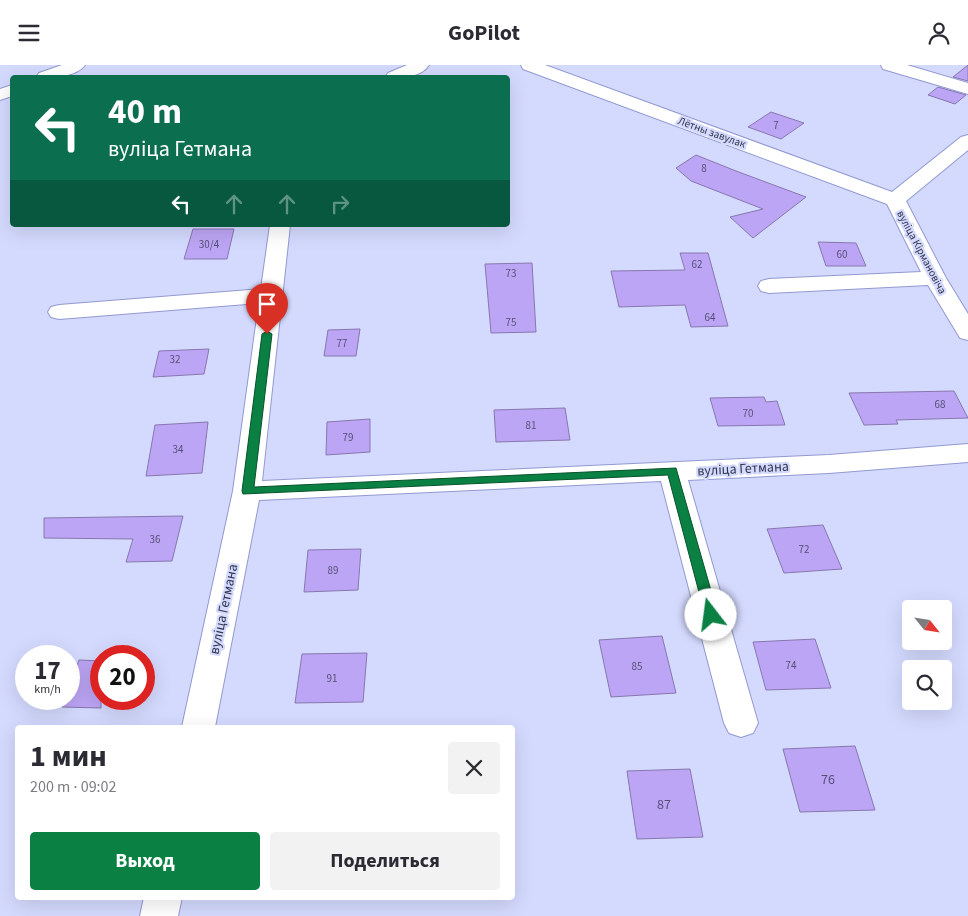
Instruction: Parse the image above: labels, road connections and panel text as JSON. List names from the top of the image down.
{
  "streets": {
    "street": ["Лётны завулак", "вуліца Кірмановіча", "вуліца Гетмана"]
  },
  "crossings": [
    ["Лётны завулак", "вуліца Кірмановіча"]
  ],
  "house_numbers": [
    "7",
    "8",
    "30/4",
    "60",
    "62",
    "73",
    "64",
    "75",
    "77",
    "32",
    "68",
    "70",
    "81",
    "79",
    "34",
    "36",
    "72",
    "89",
    "74",
    "85",
    "91",
    "76",
    "87"
  ],
  "north": "bottom right",
  "page": {
    "header": "GoPilot",
    "turn": ["40 m", "вуліца Гетмана"],
    "speed": "17 km/h",
    "limit": "20",
    "heading": ["1 мин", "200 m · 09:02"],
    "buttons": ["Выход", "Поделиться"]
  }
}
